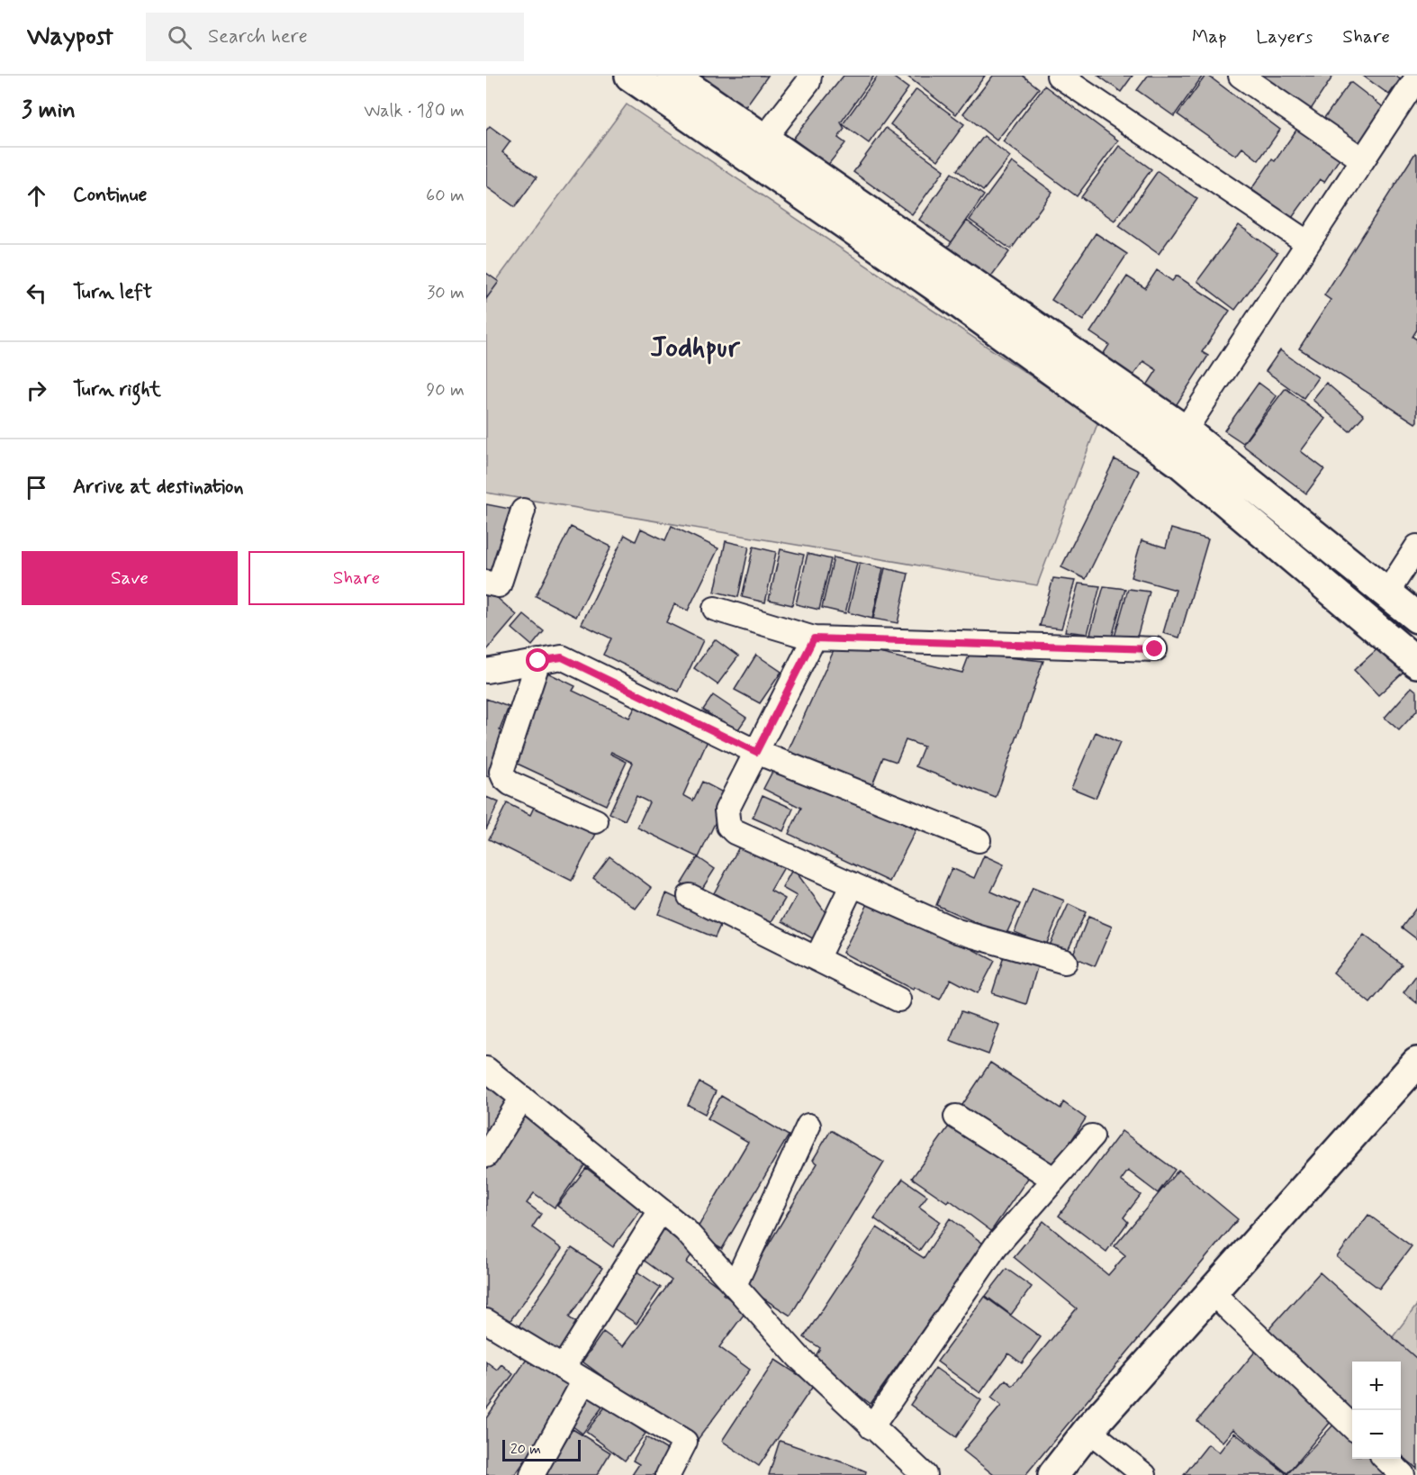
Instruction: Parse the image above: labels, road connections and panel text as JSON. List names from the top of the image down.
{
  "districts": ["Jodhpur"],
  "scale_bar": "20 m",
  "page": {
    "header": "Waypost",
    "search": "Search here",
    "nav": ["Map", "Layers", "Share"],
    "heading": ["3 min", "Walk · 180 m"],
    "list": [
      ["Continue", "60 m"],
      ["Turn left", "30 m"],
      ["Turn right", "90 m"],
      "Arrive at destination"
    ],
    "buttons": ["Save", "Share"],
    "map_buttons": ["+", "−"],
    "scale": "20 m"
  }
}
